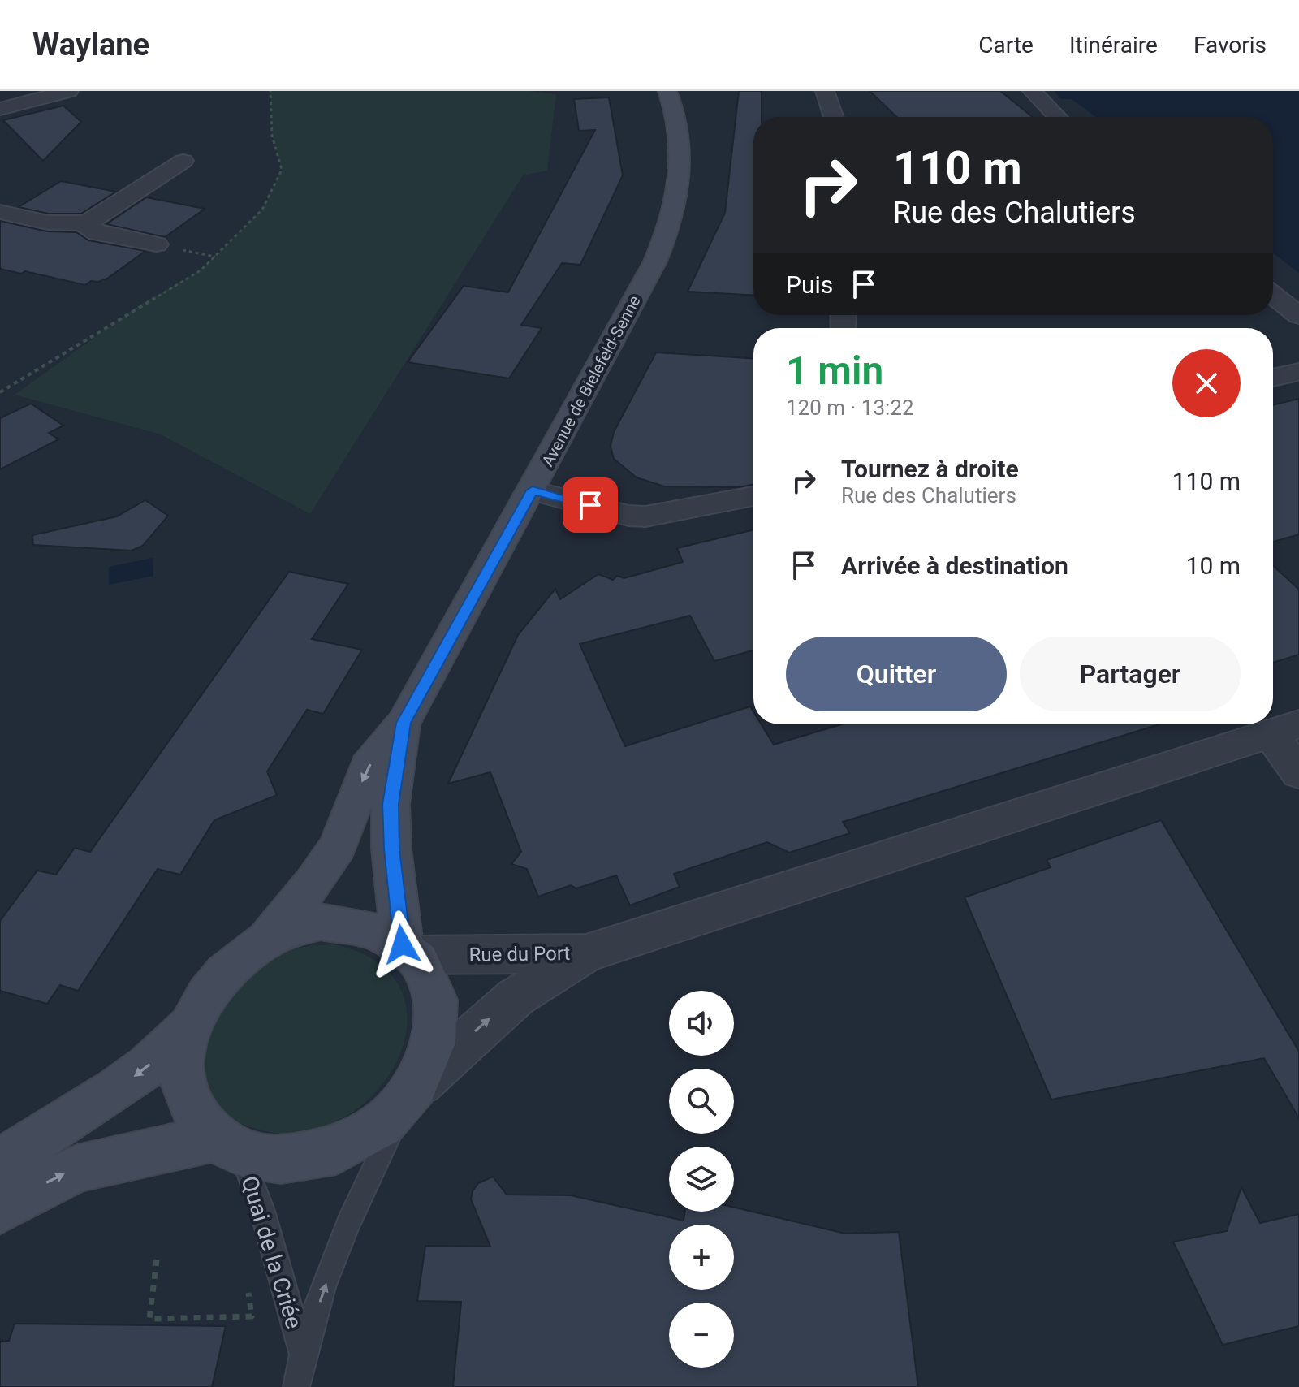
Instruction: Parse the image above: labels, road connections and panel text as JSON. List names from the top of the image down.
{
  "streets": {
    "main road": ["Avenue de Bielefeld-Senne"],
    "street": ["Rue du Port"],
    "lane": ["Quai de la Criée"]
  },
  "crossings": [
    ["Avenue de Bielefeld-Senne", "Rue du Port"]
  ],
  "page": {
    "header": "Waylane",
    "nav": ["Carte", "Itinéraire", "Favoris"],
    "turn": ["110 m", "Rue des Chalutiers"],
    "then": "Puis",
    "heading": ["1 min", "120 m · 13:22"],
    "list": [
      {
        "name": "Tournez à droite",
        "note": "Rue des Chalutiers",
        "value": "110 m"
      },
      {
        "name": "Arrivée à destination",
        "value": "10 m"
      }
    ],
    "buttons": ["Quitter", "Partager"],
    "map_buttons": ["+", "−"]
  }
}
